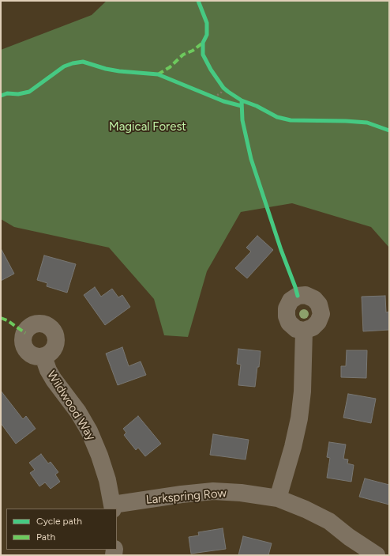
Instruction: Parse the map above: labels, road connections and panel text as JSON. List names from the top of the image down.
{
  "streets": {
    "street": ["Wildwood Way", "Larkspring Row"]
  },
  "crossings": [
    ["Wildwood Way", "Larkspring Row"]
  ],
  "parks": ["Magical Forest"],
  "legend": ["Cycle path", "Path"]
}
